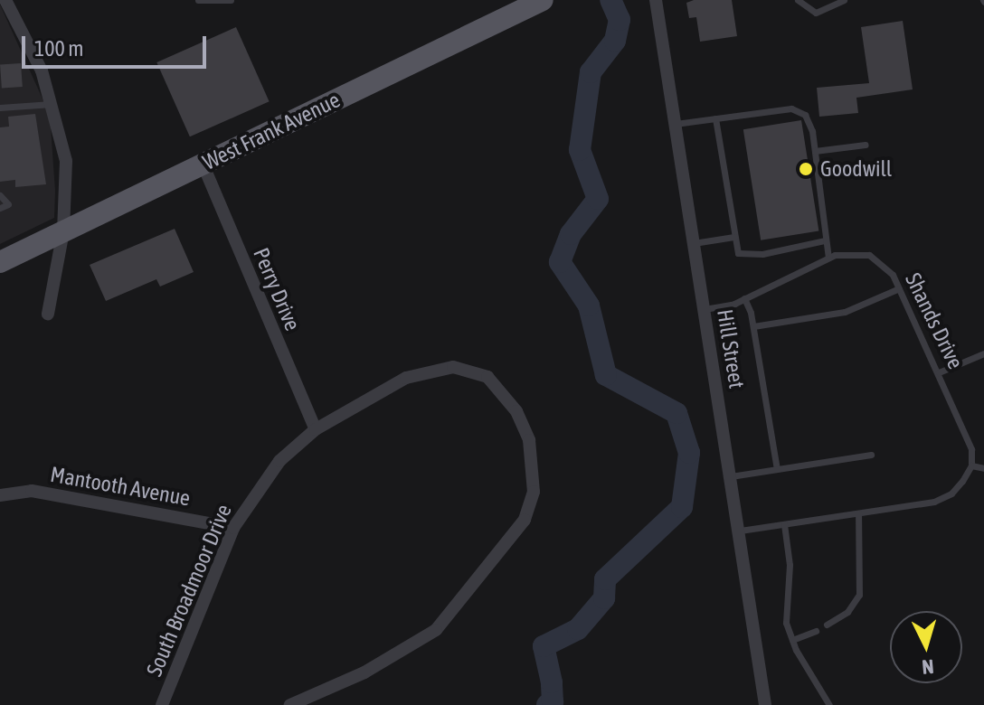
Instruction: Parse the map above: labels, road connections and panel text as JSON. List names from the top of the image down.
{
  "streets": {
    "main road": ["West Frank Avenue"],
    "street": [
      "Perry Drive",
      "Hill Street",
      "Mantooth Avenue",
      "South Broadmoor Drive"
    ],
    "lane": ["Shands Drive"]
  },
  "crossings": [
    ["West Frank Avenue", "Perry Drive"],
    ["Perry Drive", "South Broadmoor Drive"],
    ["Shands Drive", "Hill Street"],
    ["Mantooth Avenue", "South Broadmoor Drive"]
  ],
  "places": ["Goodwill"],
  "scale_bar": "100 m",
  "north": "bottom"
}
